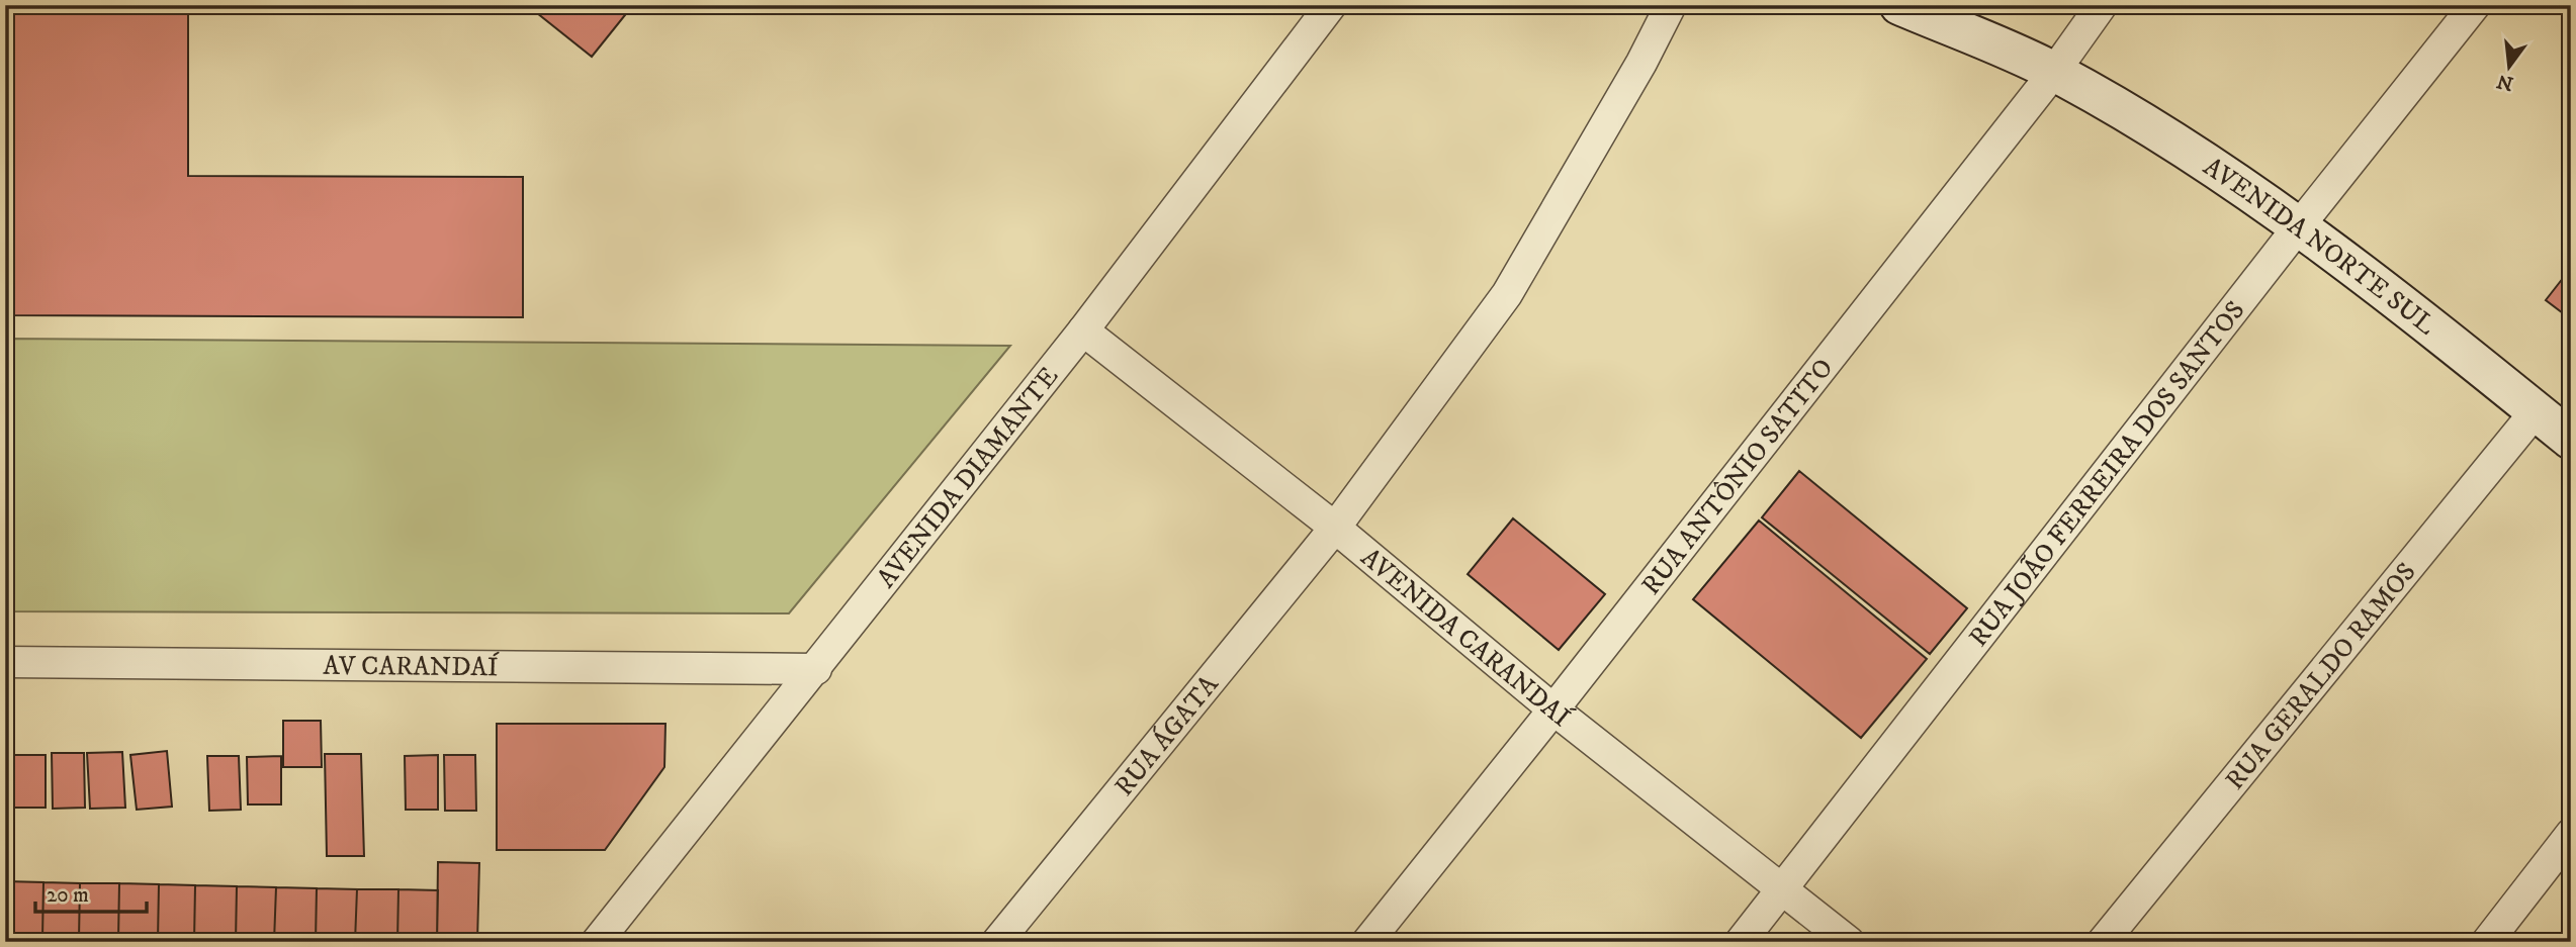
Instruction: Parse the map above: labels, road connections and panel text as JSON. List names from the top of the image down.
{
  "streets": {
    "street": [
      "AVENIDA NORTE SUL",
      "RUA JOÃO FERREIRA DOS SANTOS",
      "RUA ANTÔNIO SATITO",
      "AVENIDA DIAMANTE",
      "AVENIDA CARANDAÍ",
      "AV CARANDAÍ",
      "RUA GERALDO RAMOS",
      "RUA ÁGATA"
    ]
  },
  "crossings": [
    ["AVENIDA NORTE SUL", "RUA JOÃO FERREIRA DOS SANTOS"],
    ["AVENIDA NORTE SUL", "RUA ANTÔNIO SATITO"],
    ["AVENIDA NORTE SUL", "RUA GERALDO RAMOS"],
    ["RUA JOÃO FERREIRA DOS SANTOS", "AVENIDA CARANDAÍ"],
    ["RUA ANTÔNIO SATITO", "AVENIDA CARANDAÍ"],
    ["AVENIDA DIAMANTE", "AVENIDA CARANDAÍ"],
    ["AVENIDA DIAMANTE", "AV CARANDAÍ"],
    ["AVENIDA CARANDAÍ", "RUA ÁGATA"]
  ],
  "scale_bar": "20 m",
  "north": "bottom"
}
